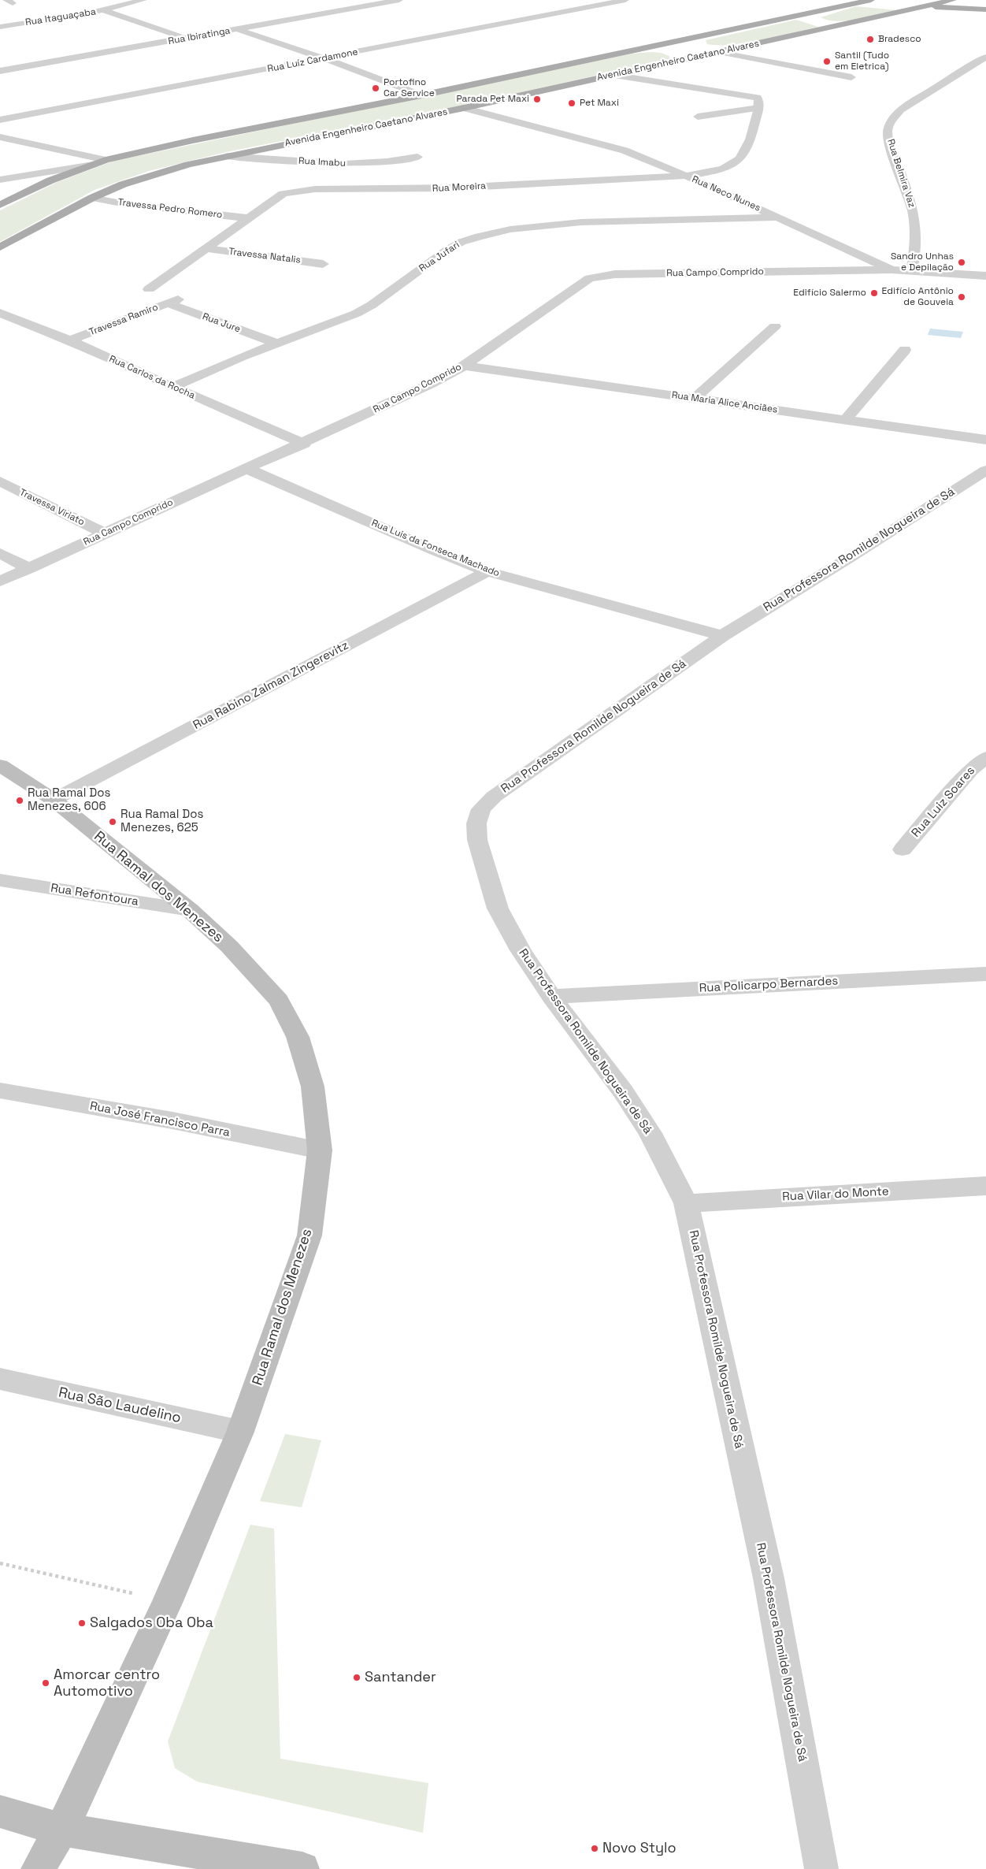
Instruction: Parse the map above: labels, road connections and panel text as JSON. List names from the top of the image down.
{
  "streets": {
    "main road": ["Avenida Engenheiro Caetano Alvares"],
    "street": [
      "Rua Itaguaçaba",
      "Rua Ibiratinga",
      "Rua Luíz Cardamone",
      "Rua Imabu",
      "Rua Belmira Vaz",
      "Rua Moreira",
      "Rua Neco Nunes",
      "Travessa Pedro Romero",
      "Travessa Natalis",
      "Rua Jufari",
      "Rua Campo Comprido",
      "Travessa Ramiro",
      "Rua Jure",
      "Rua Carlos da Rocha",
      "Rua Maria Alice Anciães",
      "Travessa Viriato",
      "Rua Luis da Fonseca Machado",
      "Rua Professora Romilde Nogueira de Sá",
      "Rua Rabino Zalman Zingerevitz",
      "Rua Luiz Soares",
      "Rua Ramal dos Menezes",
      "Rua Refontoura",
      "Rua Policarpo Bernardes",
      "Rua José Francisco Parra",
      "Rua Vilar do Monte",
      "Rua São Laudelino"
    ]
  },
  "crossings": [
    ["Avenida Engenheiro Caetano Alvares", "Rua Imabu"],
    ["Avenida Engenheiro Caetano Alvares", "Rua Neco Nunes"],
    ["Avenida Engenheiro Caetano Alvares", "Travessa Pedro Romero"],
    ["Rua Belmira Vaz", "Rua Neco Nunes"],
    ["Rua Moreira", "Rua Neco Nunes"],
    ["Rua Moreira", "Travessa Pedro Romero"],
    ["Rua Moreira", "Travessa Natalis"],
    ["Rua Neco Nunes", "Rua Jufari"],
    ["Rua Neco Nunes", "Rua Campo Comprido"],
    ["Rua Jufari", "Rua Jure"],
    ["Rua Jufari", "Rua Carlos da Rocha"],
    ["Rua Campo Comprido", "Rua Carlos da Rocha"],
    ["Rua Campo Comprido", "Rua Maria Alice Anciães"],
    ["Rua Campo Comprido", "Travessa Viriato"],
    ["Rua Campo Comprido", "Rua Luis da Fonseca Machado"],
    ["Travessa Ramiro", "Rua Jure"],
    ["Travessa Ramiro", "Rua Carlos da Rocha"],
    ["Rua Luis da Fonseca Machado", "Rua Professora Romilde Nogueira de Sá"],
    ["Rua Luis da Fonseca Machado", "Rua Rabino Zalman Zingerevitz"],
    ["Rua Professora Romilde Nogueira de Sá", "Rua Policarpo Bernardes"],
    ["Rua Professora Romilde Nogueira de Sá", "Rua Vilar do Monte"],
    ["Rua Rabino Zalman Zingerevitz", "Rua Ramal dos Menezes"],
    ["Rua Ramal dos Menezes", "Rua Refontoura"],
    ["Rua Ramal dos Menezes", "Rua José Francisco Parra"],
    ["Rua Ramal dos Menezes", "Rua São Laudelino"]
  ],
  "places": [
    "Bradesco",
    "Santil (Tudo em Eletrica)",
    "Portofino Car Service",
    "Parada Pet Maxi",
    "Pet Maxi",
    "Sandro Unhas e Depilação",
    "Edifício Salermo",
    "Edifício Antônio de Gouveia",
    "Rua Ramal Dos Menezes, 606",
    "Rua Ramal Dos Menezes, 625",
    "Salgados Oba Oba",
    "Santander",
    "Amorcar centro Automotivo",
    "Novo Stylo"
  ]
}
